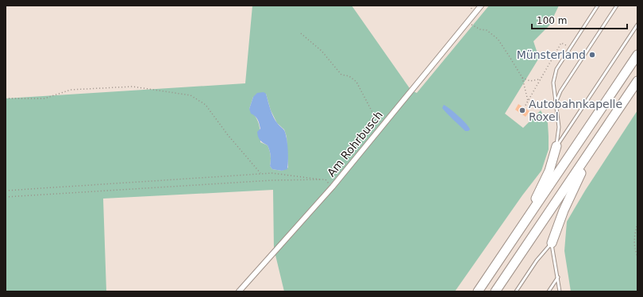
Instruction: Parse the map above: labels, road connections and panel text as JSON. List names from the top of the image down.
{
  "streets": {
    "street": ["Am Rohrbusch"]
  },
  "places": ["Münsterland", "Autobahnkapelle Roxel"],
  "scale_bar": "100 m"
}
